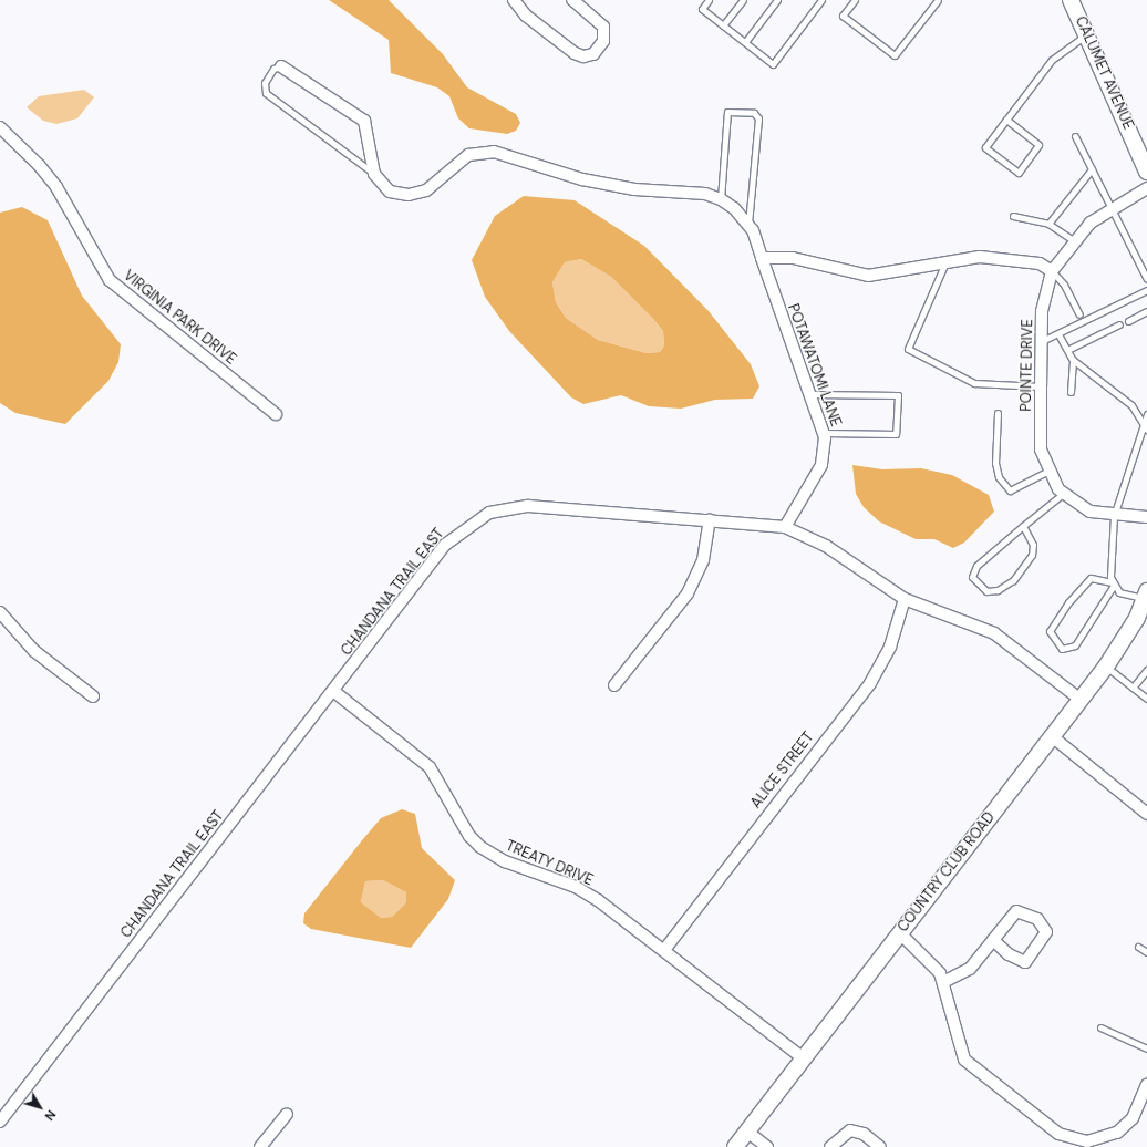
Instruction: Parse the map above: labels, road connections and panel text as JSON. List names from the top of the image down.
{
  "streets": {
    "street": [
      "CALUMET AVENUE",
      "VIRGINIA PARK DRIVE",
      "POTAWATOMI LANE",
      "POINTE DRIVE",
      "CHANDANA TRAIL EAST",
      "ALICE STREET",
      "TREATY DRIVE",
      "COUNTRY CLUB ROAD"
    ]
  },
  "crossings": [
    ["POTAWATOMI LANE", "CHANDANA TRAIL EAST"],
    ["CHANDANA TRAIL EAST", "ALICE STREET"],
    ["CHANDANA TRAIL EAST", "TREATY DRIVE"],
    ["CHANDANA TRAIL EAST", "COUNTRY CLUB ROAD"],
    ["ALICE STREET", "TREATY DRIVE"],
    ["TREATY DRIVE", "COUNTRY CLUB ROAD"]
  ],
  "north": "bottom right"
}
